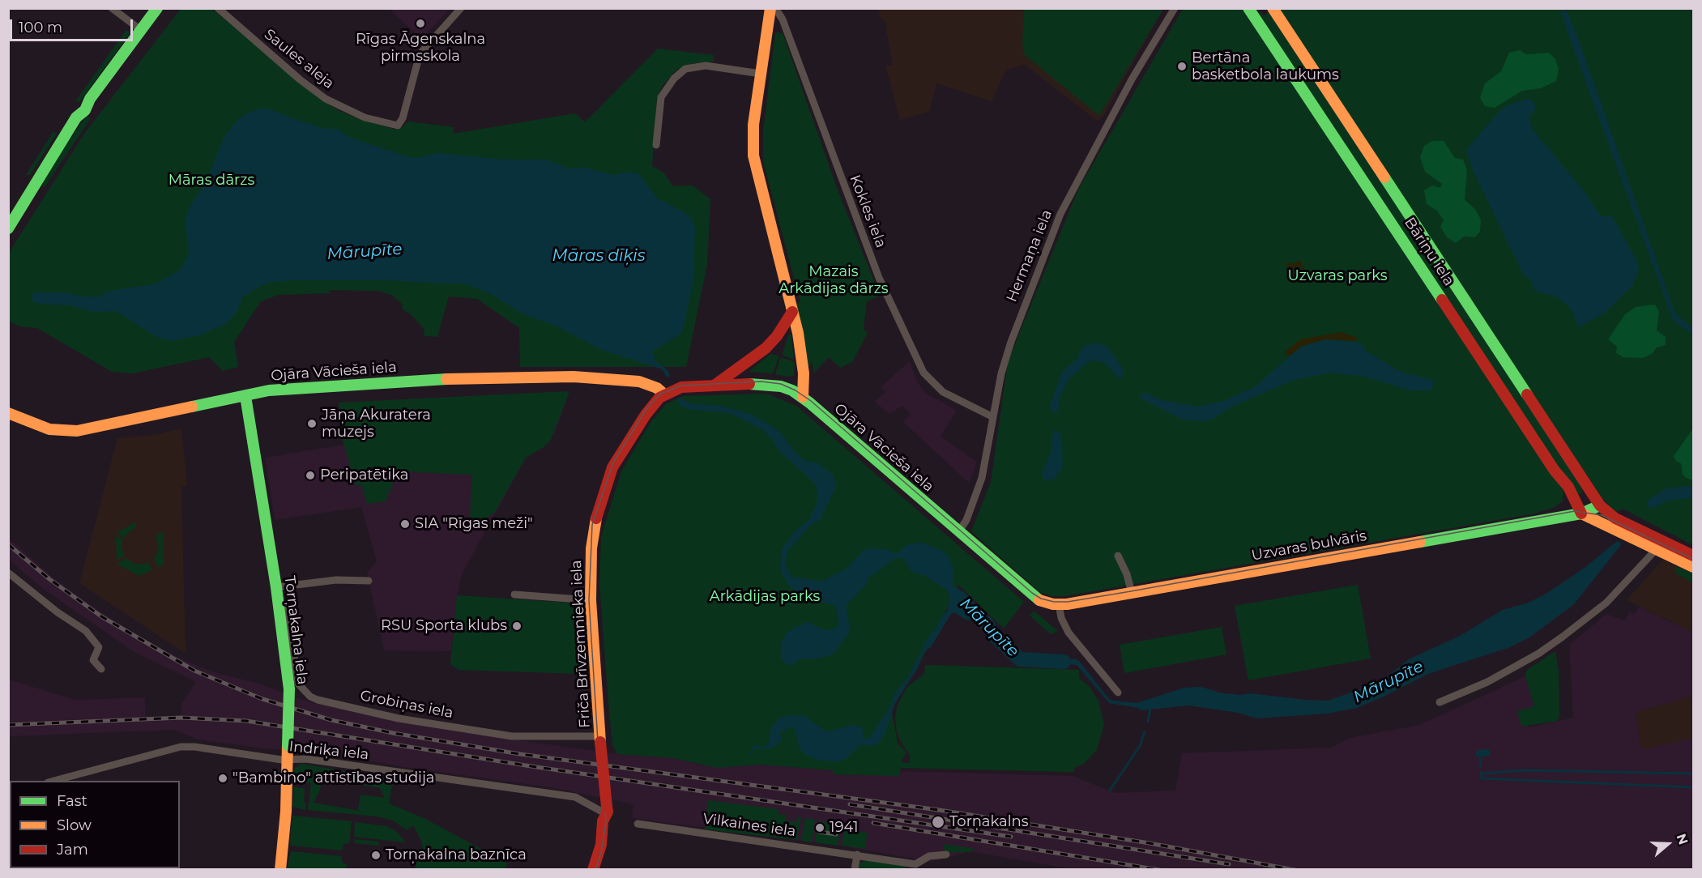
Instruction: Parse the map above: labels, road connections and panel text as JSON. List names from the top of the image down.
{
  "streets": {
    "street": [
      "Saules aleja",
      "Kokles iela",
      "Bāriņu iela",
      "Hermaņa iela",
      "Ojāra Vācieša iela",
      "Uzvaras bulvāris",
      "Torņakalna iela",
      "Friča Brīvzemnieka iela",
      "Grobiņas iela",
      "Indriķa iela",
      "Vilkaines iela"
    ]
  },
  "crossings": [
    ["Kokles iela", "Hermaņa iela"],
    ["Bāriņu iela", "Uzvaras bulvāris"],
    ["Hermaņa iela", "Ojāra Vācieša iela"],
    ["Ojāra Vācieša iela", "Uzvaras bulvāris"],
    ["Ojāra Vācieša iela", "Torņakalna iela"],
    ["Ojāra Vācieša iela", "Friča Brīvzemnieka iela"],
    ["Torņakalna iela", "Grobiņas iela"],
    ["Torņakalna iela", "Indriķa iela"],
    ["Friča Brīvzemnieka iela", "Grobiņas iela"],
    ["Friča Brīvzemnieka iela", "Indriķa iela"]
  ],
  "water": ["Mārupīte", "Māras dīķis"],
  "parks": [
    "Māras dārzs",
    "Mazais Arkādijas dārzs",
    "Uzvaras parks",
    "Arkādijas parks"
  ],
  "places": [
    "Rīgas Āgenskalna pirmsskola",
    "Bertāna basketbola laukums",
    "Jāņa Akuratera muzejs",
    "Peripatētika",
    "SIA \"Rīgas meži\"",
    "RSU Sporta klubs",
    "\"Bambino\" attīstības studija",
    "Torņakalns",
    "1941",
    "Torņakalna baznīca"
  ],
  "legend": ["Fast", "Slow", "Jam"],
  "scale_bar": "100 m",
  "north": "right"
}
